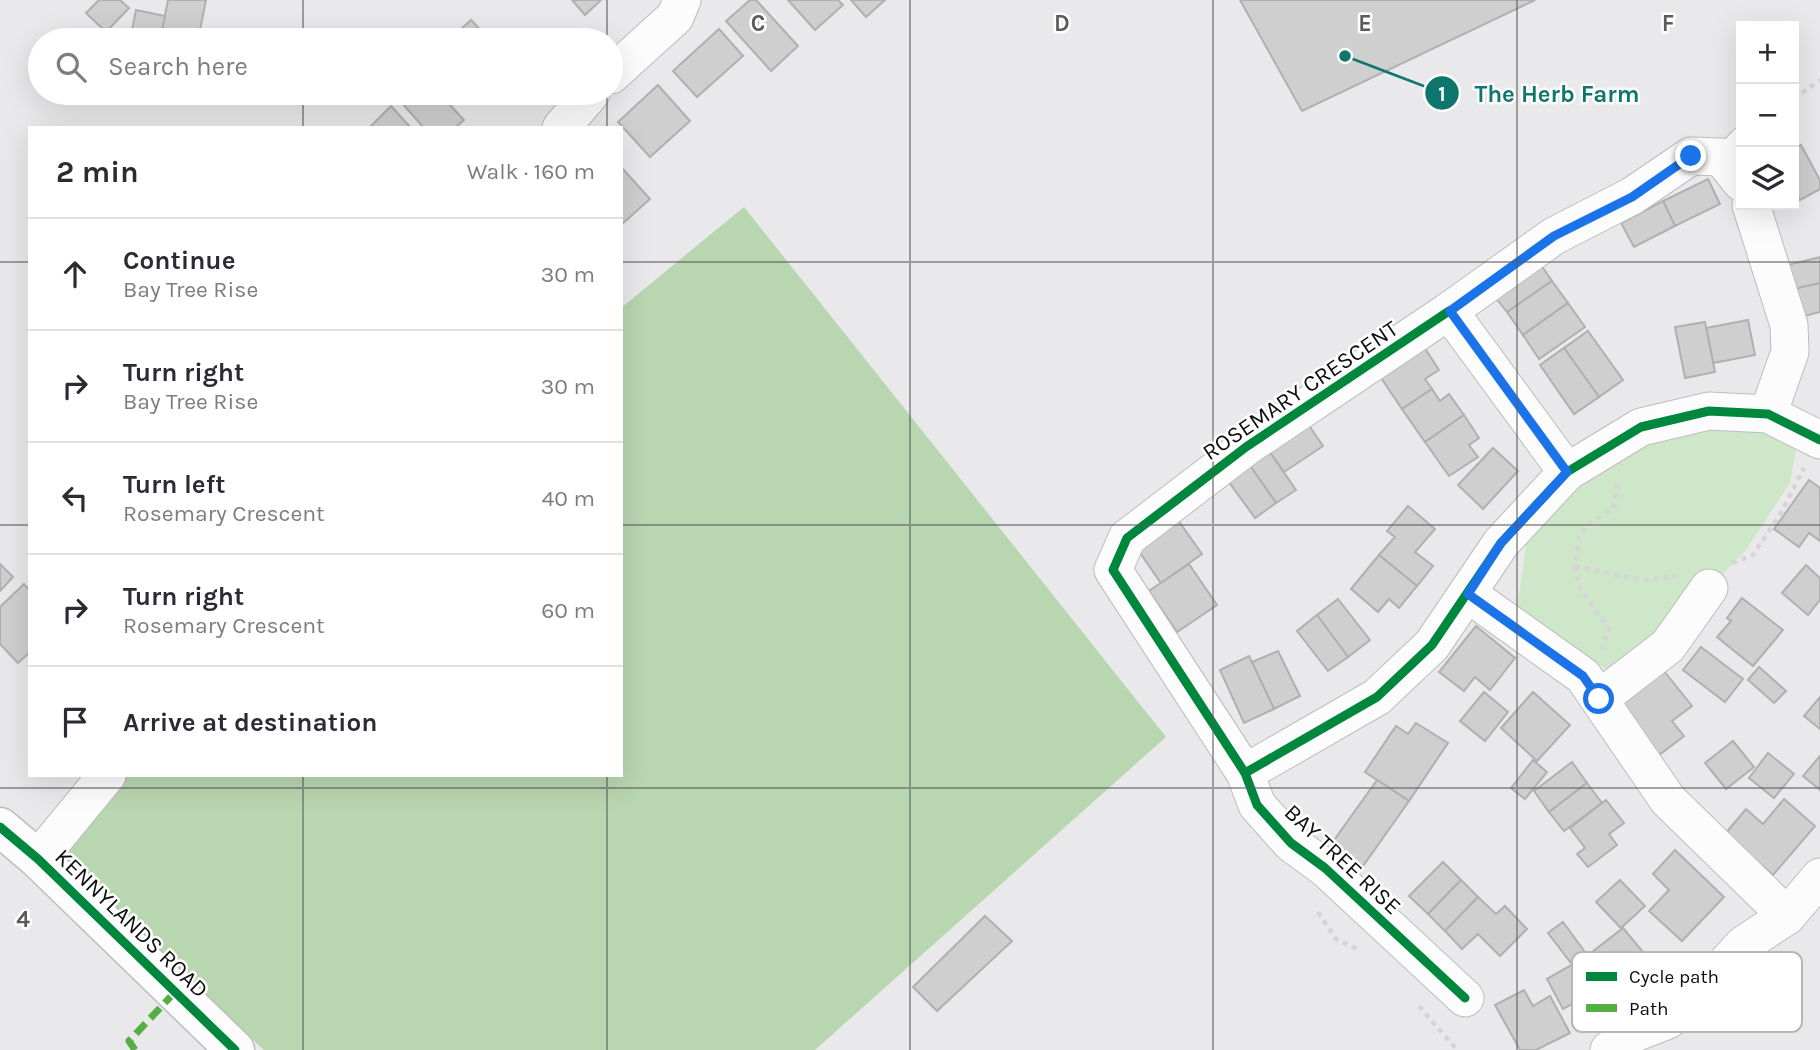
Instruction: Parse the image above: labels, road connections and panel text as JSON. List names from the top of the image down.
{
  "streets": {
    "street": ["ROSEMARY CRESCENT", "BAY TREE RISE", "KENNYLANDS ROAD"]
  },
  "crossings": [
    ["ROSEMARY CRESCENT", "BAY TREE RISE"]
  ],
  "places": ["The Herb Farm"],
  "legend": ["Cycle path", "Path"],
  "page": {
    "map_buttons": ["+", "−"],
    "search": "Search here",
    "heading": ["2 min", "Walk · 160 m"],
    "list": [
      ["Continue", "Bay Tree Rise", "30 m"],
      ["Turn right", "Bay Tree Rise", "30 m"],
      ["Turn left", "Rosemary Crescent", "40 m"],
      ["Turn right", "Rosemary Crescent", "60 m"],
      "Arrive at destination"
    ]
  },
  "grid": {
    "columns": [
      "C",
      "D",
      "E",
      "F"
    ],
    "rows": ["4"]
  }
}
